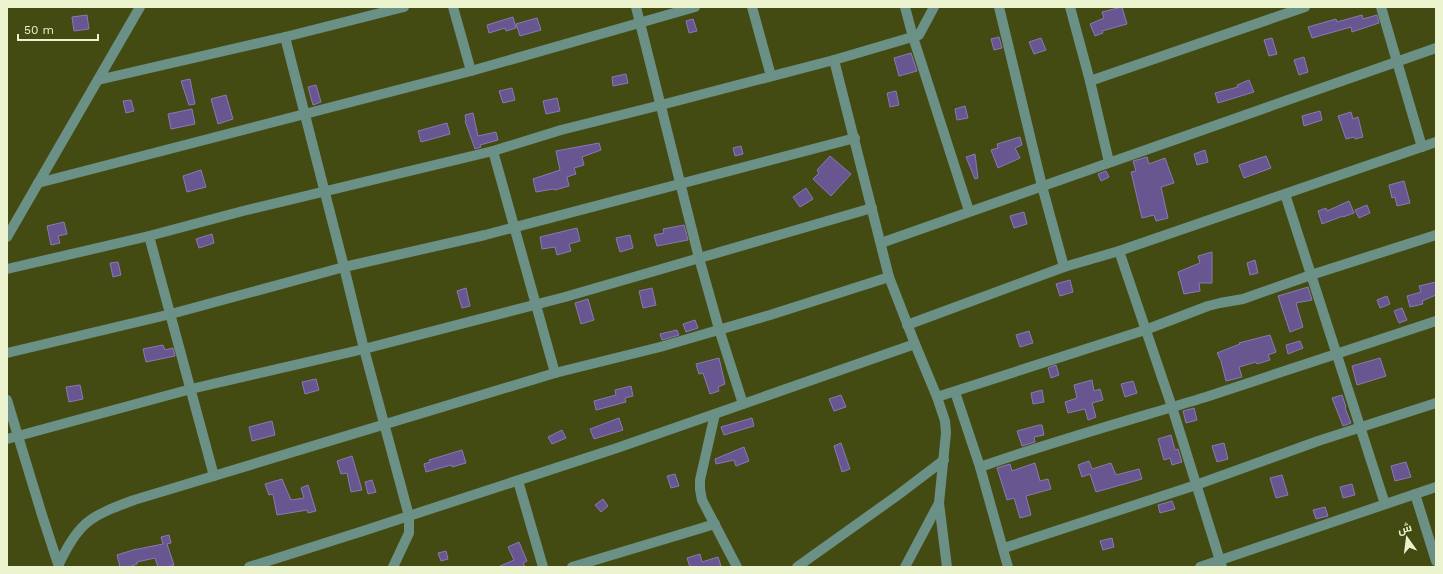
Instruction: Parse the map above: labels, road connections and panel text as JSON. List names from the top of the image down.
{
  "scale_bar": "50 m",
  "north": "top"
}
